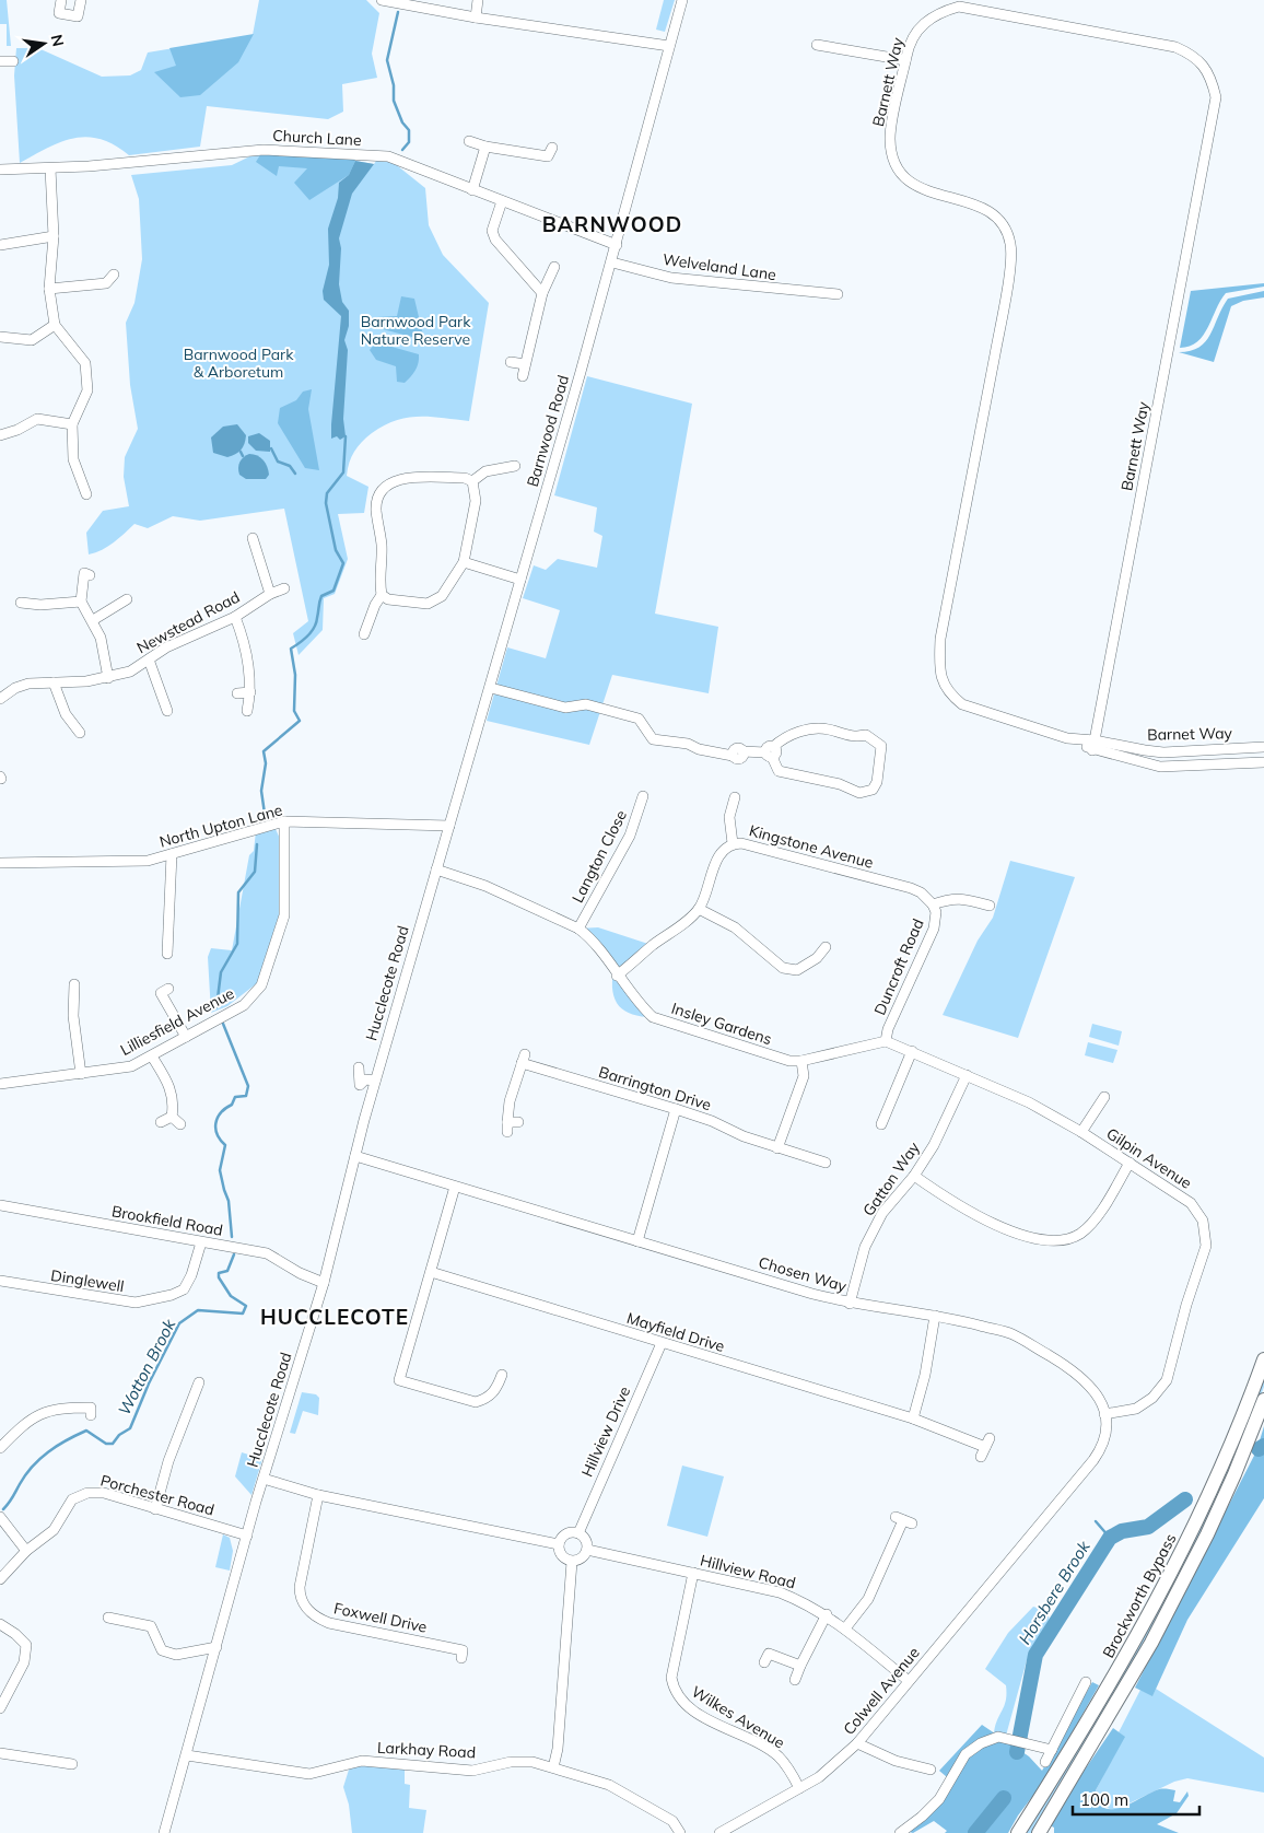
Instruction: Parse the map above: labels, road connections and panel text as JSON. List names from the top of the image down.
{
  "streets": {
    "highway": ["Brockworth Bypass"],
    "street": [
      "Barnett Way",
      "Church Lane",
      "Welveland Lane",
      "Barnwood Road",
      "Newstead Road",
      "Barnet Way",
      "North Upton Lane",
      "Kingstone Avenue",
      "Langton Close",
      "Duncroft Road",
      "Hucclecote Road",
      "Lilliesfield Avenue",
      "Insley Gardens",
      "Barrington Drive",
      "Gilpin Avenue",
      "Gatton Way",
      "Brookfield Road",
      "Chosen Way",
      "Dinglewell",
      "Mayfield Drive",
      "Hillview Drive",
      "Porchester Road",
      "Hillview Road",
      "Foxwell Drive",
      "Colwell Avenue",
      "Wilkes Avenue",
      "Larkhay Road"
    ]
  },
  "crossings": [
    ["Barnett Way", "Barnet Way"],
    ["Church Lane", "Barnwood Road"],
    ["Welveland Lane", "Barnwood Road"],
    ["Barnwood Road", "North Upton Lane"],
    ["Barnwood Road", "Hucclecote Road"],
    ["Barnwood Road", "Insley Gardens"],
    ["North Upton Lane", "Lilliesfield Avenue"],
    ["Kingstone Avenue", "Duncroft Road"],
    ["Langton Close", "Insley Gardens"],
    ["Duncroft Road", "Insley Gardens"],
    ["Duncroft Road", "Gilpin Avenue"],
    ["Hucclecote Road", "Insley Gardens"],
    ["Hucclecote Road", "Brookfield Road"],
    ["Hucclecote Road", "Chosen Way"],
    ["Hucclecote Road", "Porchester Road"],
    ["Hucclecote Road", "Larkhay Road"],
    ["Insley Gardens", "Gilpin Avenue"],
    ["Gilpin Avenue", "Gatton Way"],
    ["Gilpin Avenue", "Chosen Way"],
    ["Gatton Way", "Chosen Way"],
    ["Brookfield Road", "Dinglewell"],
    ["Chosen Way", "Colwell Avenue"],
    ["Mayfield Drive", "Hillview Drive"],
    ["Hillview Drive", "Hillview Road"],
    ["Hillview Road", "Colwell Avenue"],
    ["Hillview Road", "Wilkes Avenue"],
    ["Colwell Avenue", "Wilkes Avenue"]
  ],
  "districts": ["BARNWOOD", "HUCCLECOTE"],
  "water": ["Wotton Brook", "Horsbere Brook"],
  "parks": ["Barnwood Park Nature Reserve", "Barnwood Park & Arboretum"],
  "scale_bar": "100 m",
  "north": "right"
}
